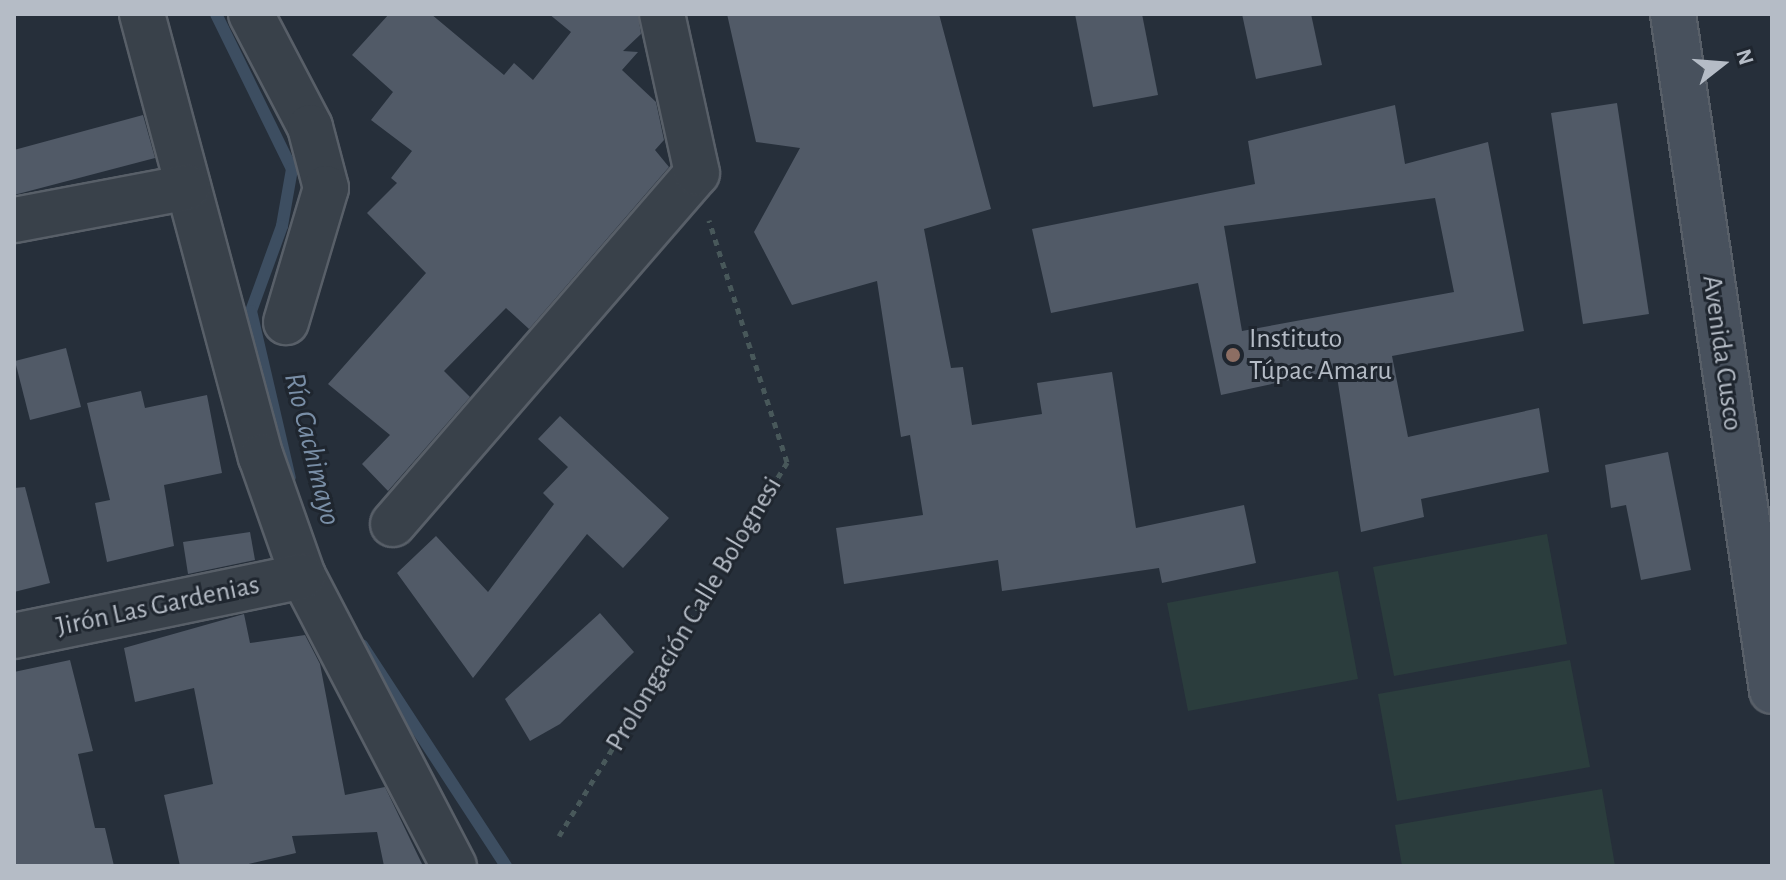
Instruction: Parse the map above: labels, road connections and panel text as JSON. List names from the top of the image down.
{
  "streets": {
    "street": ["Avenida Cusco", "Jirón Las Gardenias"],
    "path": ["Prolongación Calle Bolognesi"]
  },
  "water": ["Río Cachimayo"],
  "places": ["Instituto Túpac Amaru"],
  "north": "right"
}
